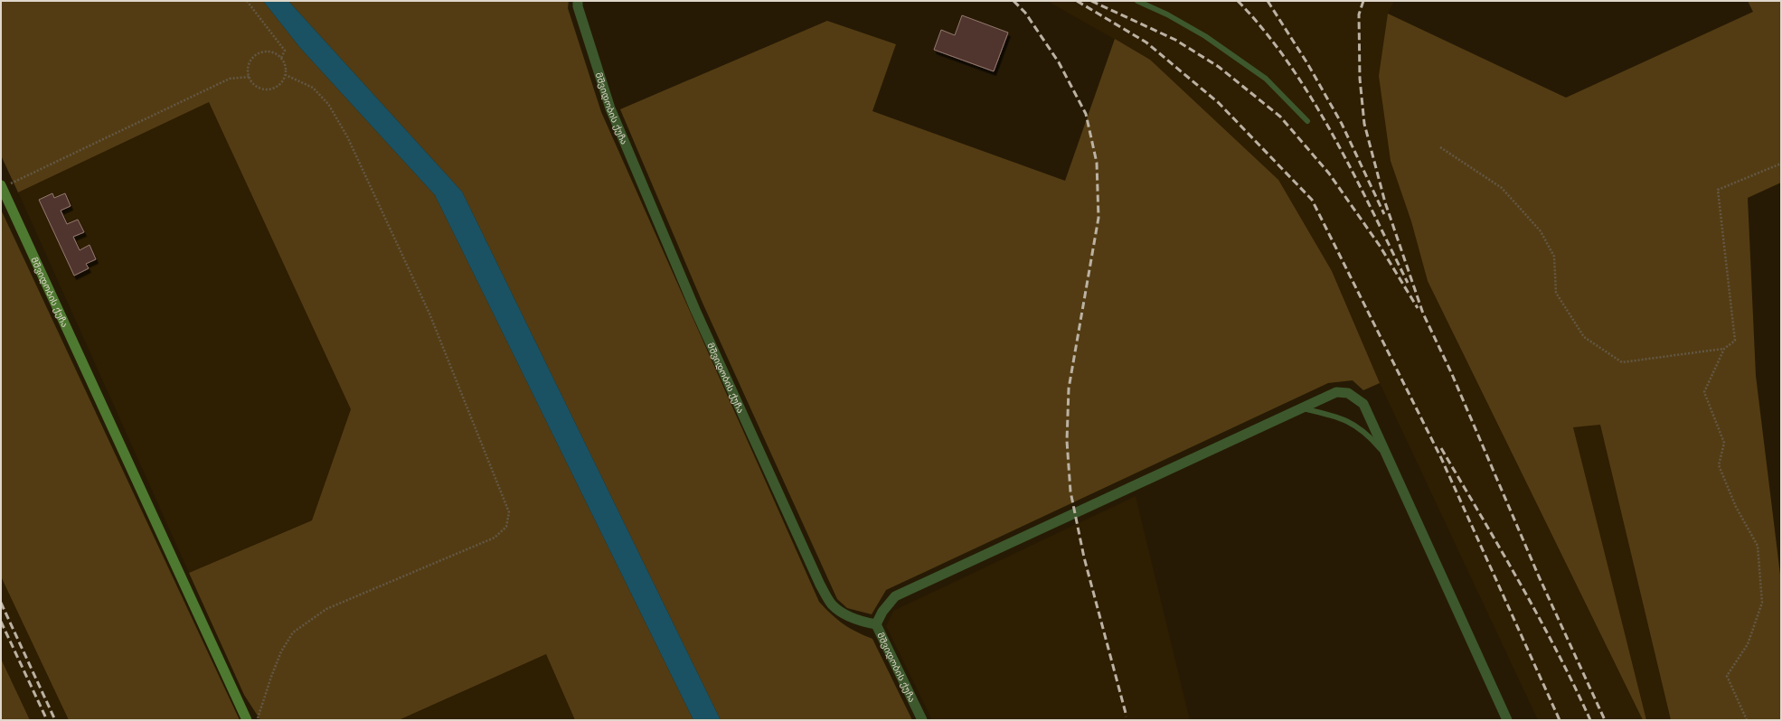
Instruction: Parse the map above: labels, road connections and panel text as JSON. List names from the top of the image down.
{
  "streets": {
    "main road": ["მშვიდობის ქუჩა"]
  }
}
